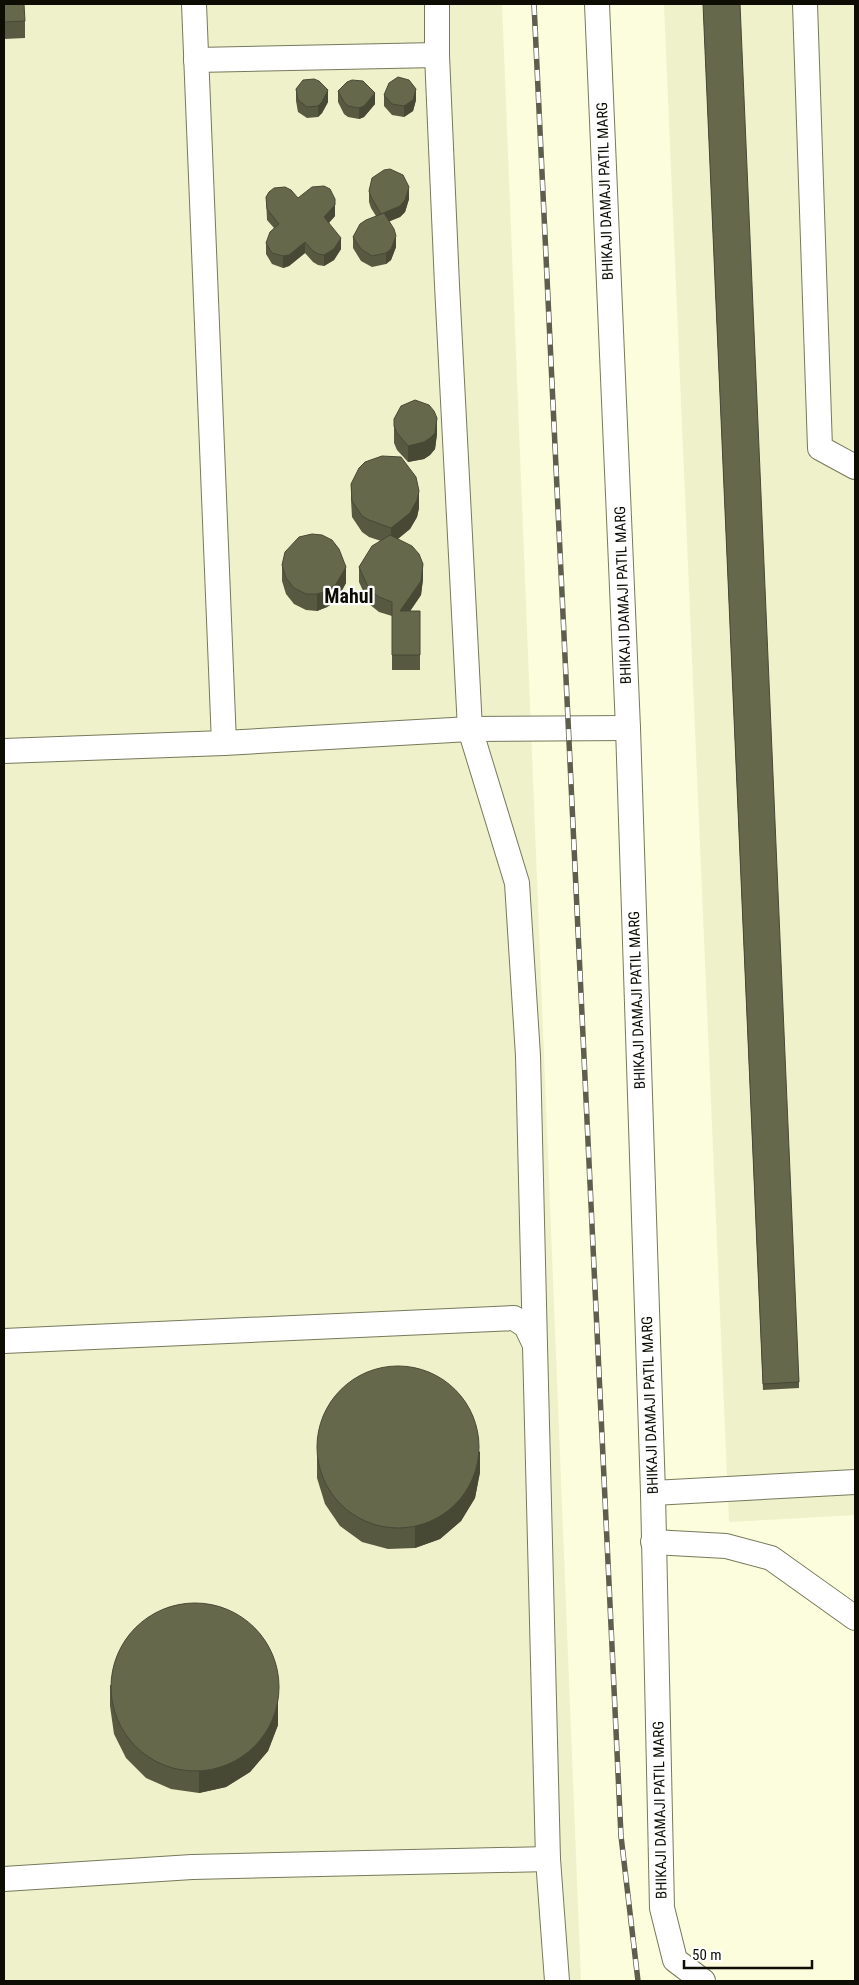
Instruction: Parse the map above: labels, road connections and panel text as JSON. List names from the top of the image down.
{
  "streets": {
    "street": ["BHIKAJI DAMAJI PATIL MARG"]
  },
  "districts": ["Mahul"],
  "scale_bar": "50 m"
}
